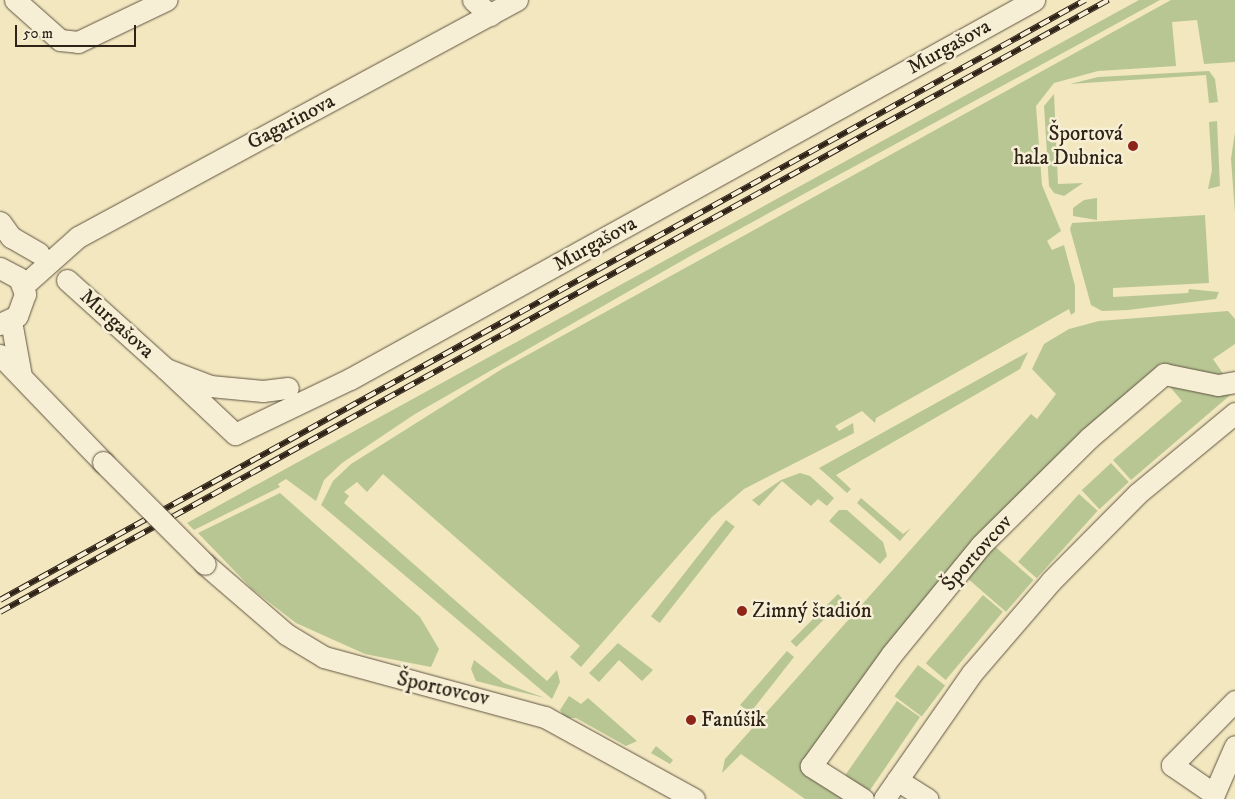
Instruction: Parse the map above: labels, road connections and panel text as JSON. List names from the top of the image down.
{
  "streets": {
    "street": ["Murgašova", "Gagarinova", "Športovcov"]
  },
  "places": ["Športová hala Dubnica", "Zimný štadión", "Fanúšik"],
  "scale_bar": "50 m"
}
